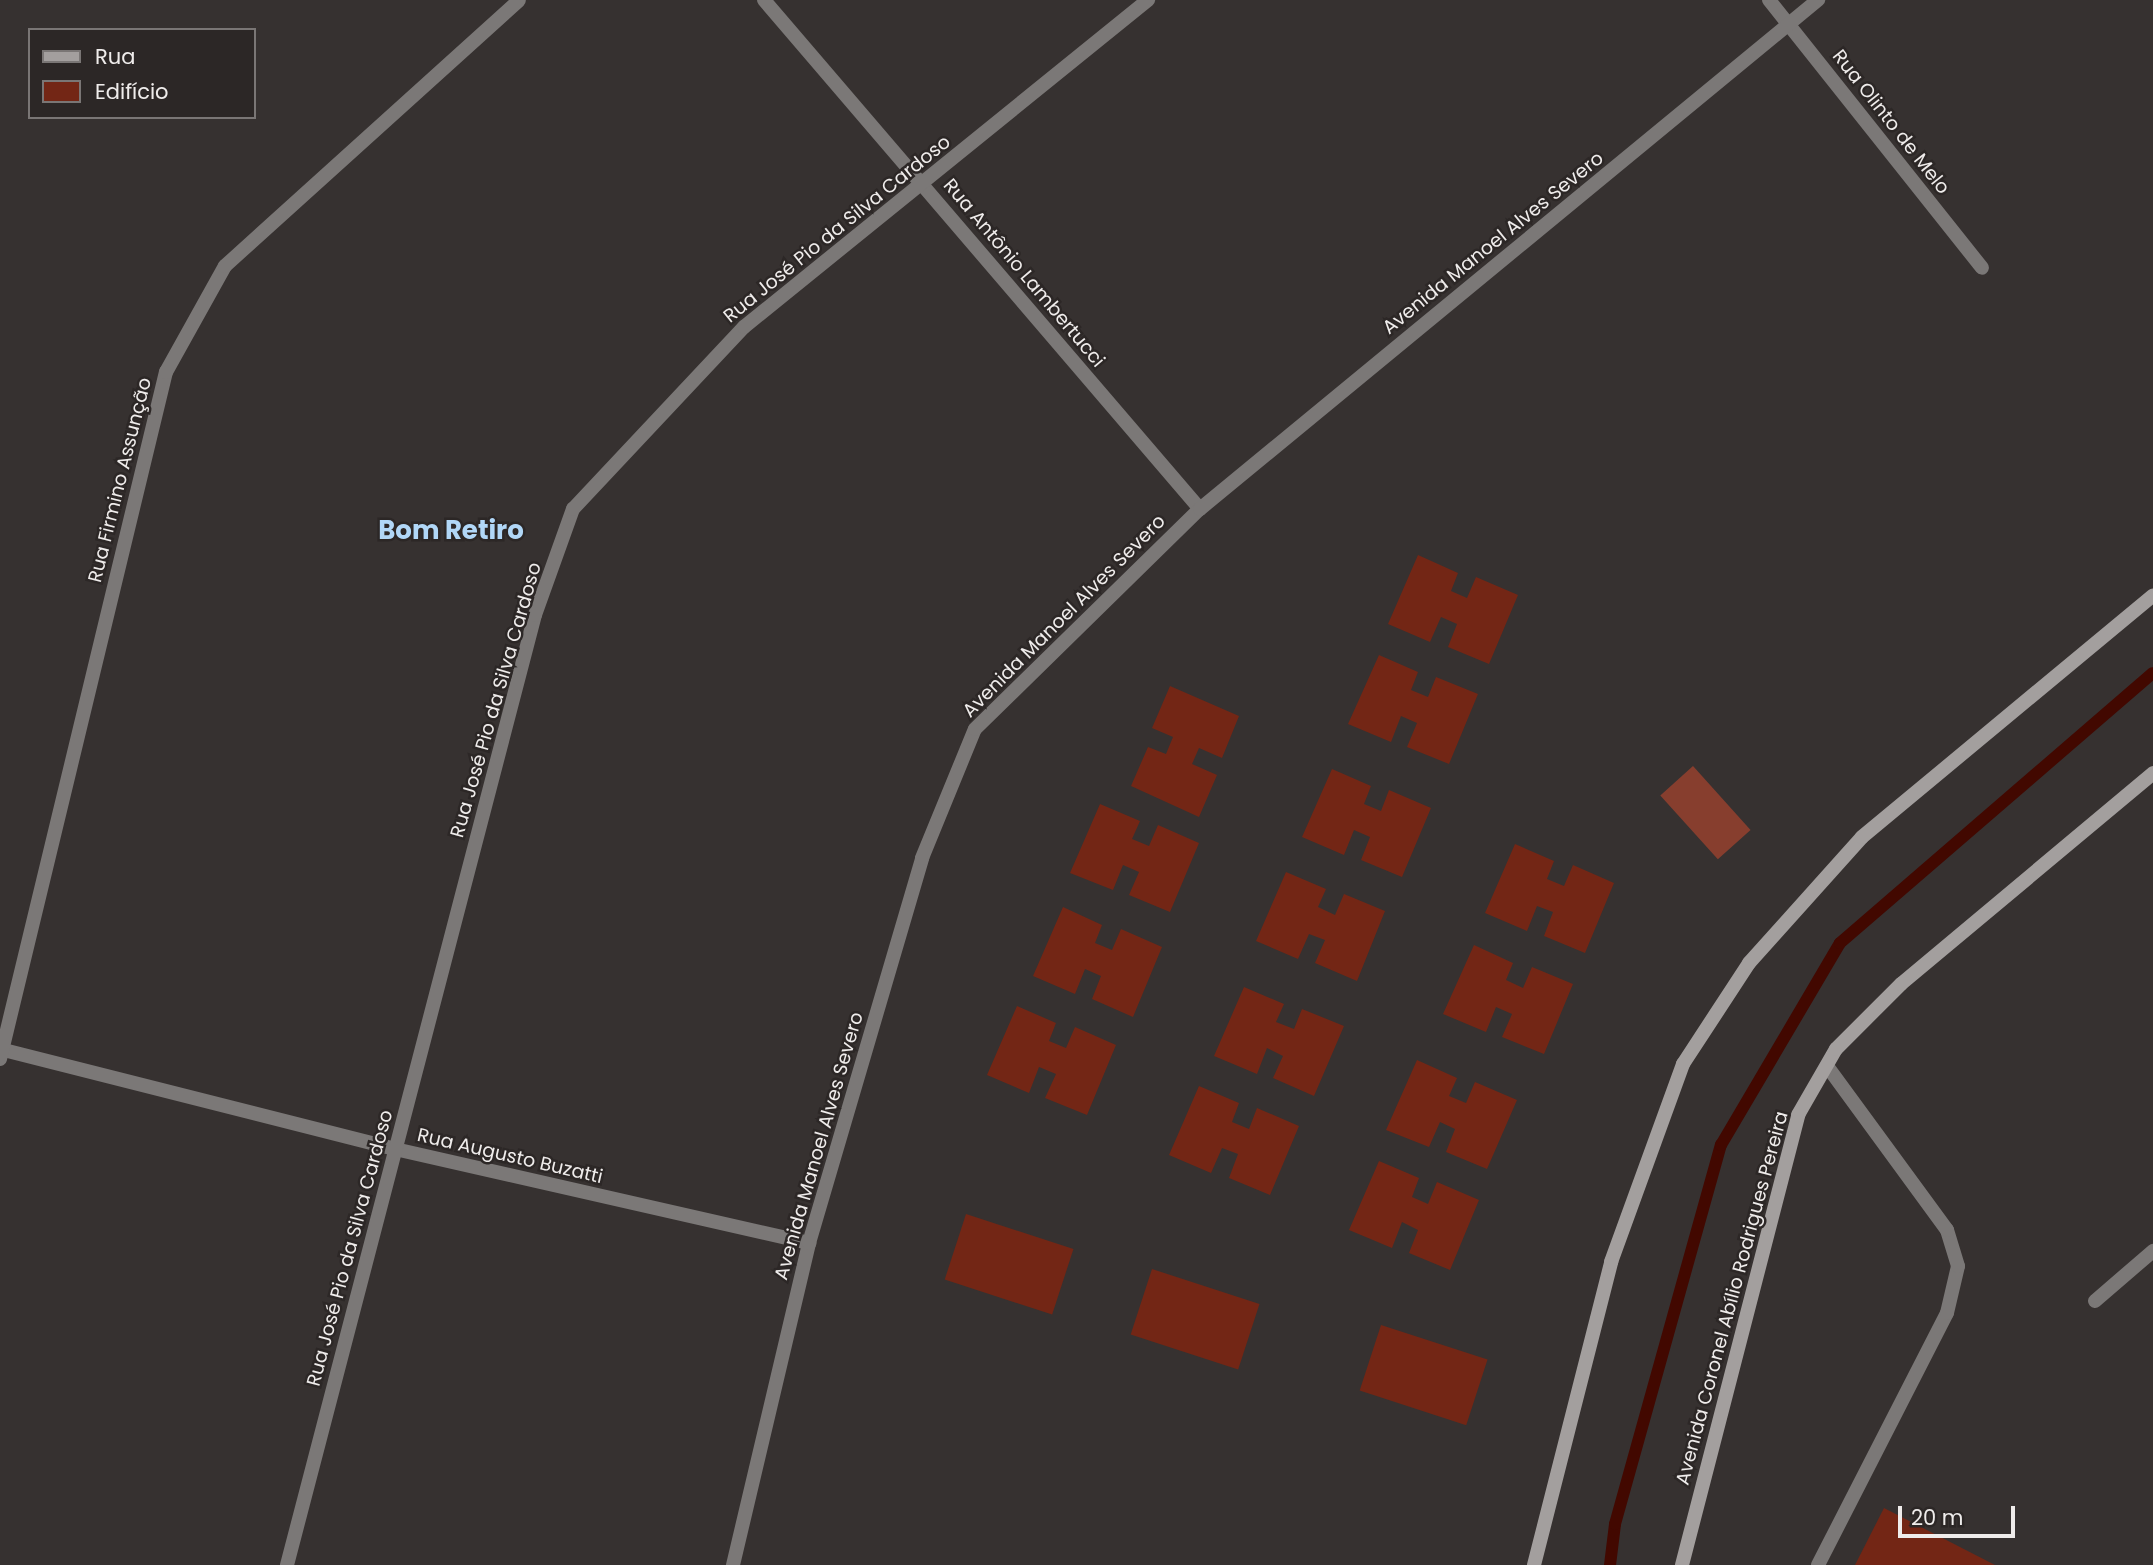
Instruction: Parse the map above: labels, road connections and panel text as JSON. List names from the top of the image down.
{
  "streets": {
    "street": [
      "Rua Olinto de Melo",
      "Rua José Pio da Silva Cardoso",
      "Avenida Manoel Alves Severo",
      "Rua Antônio Lambertucci",
      "Rua Firmino Assunção",
      "Rua Augusto Buzatti",
      "Avenida Coronel Abílio Rodrigues Pereira"
    ]
  },
  "crossings": [
    ["Rua Olinto de Melo", "Avenida Manoel Alves Severo"],
    ["Rua José Pio da Silva Cardoso", "Rua Antônio Lambertucci"],
    ["Rua José Pio da Silva Cardoso", "Rua Augusto Buzatti"],
    ["Avenida Manoel Alves Severo", "Rua Antônio Lambertucci"],
    ["Avenida Manoel Alves Severo", "Rua Augusto Buzatti"],
    ["Rua Firmino Assunção", "Rua Augusto Buzatti"]
  ],
  "districts": ["Bom Retiro"],
  "legend": ["Rua", "Edifício"],
  "scale_bar": "20 m"
}
